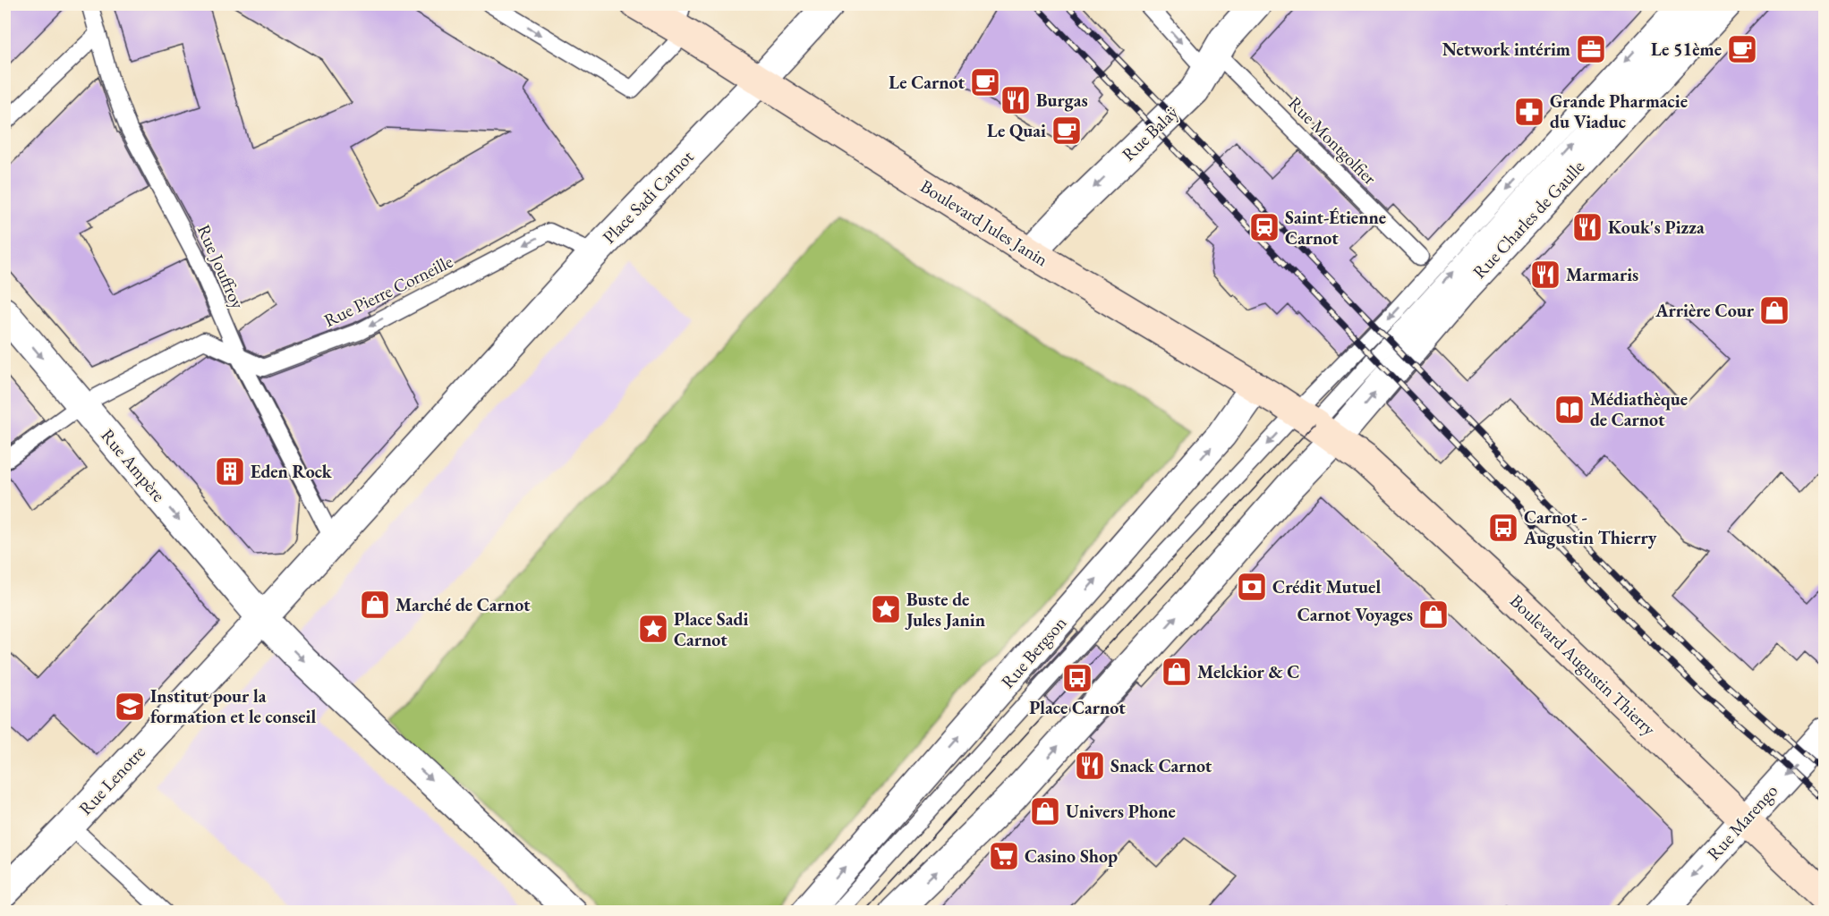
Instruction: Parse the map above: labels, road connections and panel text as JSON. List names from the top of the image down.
{
  "streets": {
    "main road": ["Boulevard Jules Janin", "Boulevard Augustin Thierry"],
    "street": [
      "Rue Balaÿ",
      "Place Sadi Carnot",
      "Rue Charles de Gaulle",
      "Rue Ampère",
      "Rue Bergson",
      "Rue Lenotre",
      "Rue Marengo"
    ],
    "lane": ["Rue Montgolfier", "Rue Jouffroy", "Rue Pierre Corneille"]
  },
  "crossings": [
    ["Rue Balaÿ", "Rue Montgolfier"],
    ["Rue Balaÿ", "Boulevard Jules Janin"],
    ["Place Sadi Carnot", "Boulevard Jules Janin"],
    ["Place Sadi Carnot", "Rue Jouffroy"],
    ["Place Sadi Carnot", "Rue Pierre Corneille"],
    ["Place Sadi Carnot", "Rue Ampère"],
    ["Place Sadi Carnot", "Rue Lenotre"],
    ["Rue Charles de Gaulle", "Boulevard Jules Janin"],
    ["Rue Charles de Gaulle", "Boulevard Augustin Thierry"],
    ["Boulevard Jules Janin", "Rue Bergson"],
    ["Boulevard Jules Janin", "Boulevard Augustin Thierry"],
    ["Rue Jouffroy", "Rue Pierre Corneille"],
    ["Rue Pierre Corneille", "Rue Ampère"],
    ["Rue Ampère", "Rue Lenotre"],
    ["Boulevard Augustin Thierry", "Rue Marengo"]
  ],
  "one_way": [
    "Rue Balaÿ",
    "Rue Charles de Gaulle",
    "Rue Pierre Corneille",
    "Rue Ampère",
    "Rue Marengo"
  ],
  "places": {
    "office": ["Network intérim"],
    "cafe": ["Le 51ème", "Le Carnot", "Le Quai"],
    "restaurant": [
      "Burgas",
      "Kouk's Pizza",
      "Marmaris",
      "Snack Carnot"
    ],
    "pharmacy": ["Grande Pharmacie du Viaduc"],
    "station": ["Saint-Étienne Carnot"],
    "shop": [
      "Arrière Cour",
      "Marché de Carnot",
      "Carnot Voyages",
      "Melckior & C",
      "Univers Phone"
    ],
    "library": ["Médiathèque de Carnot"],
    "building": ["Eden Rock"],
    "bus stop": ["Carnot - Augustin Thierry", "Place Carnot"],
    "bank": ["Crédit Mutuel"],
    "place": ["Buste de Jules Janin", "Place Sadi Carnot"],
    "school or university": ["Institut pour la formation et le conseil"],
    "supermarket": ["Casino Shop"]
  }
}
